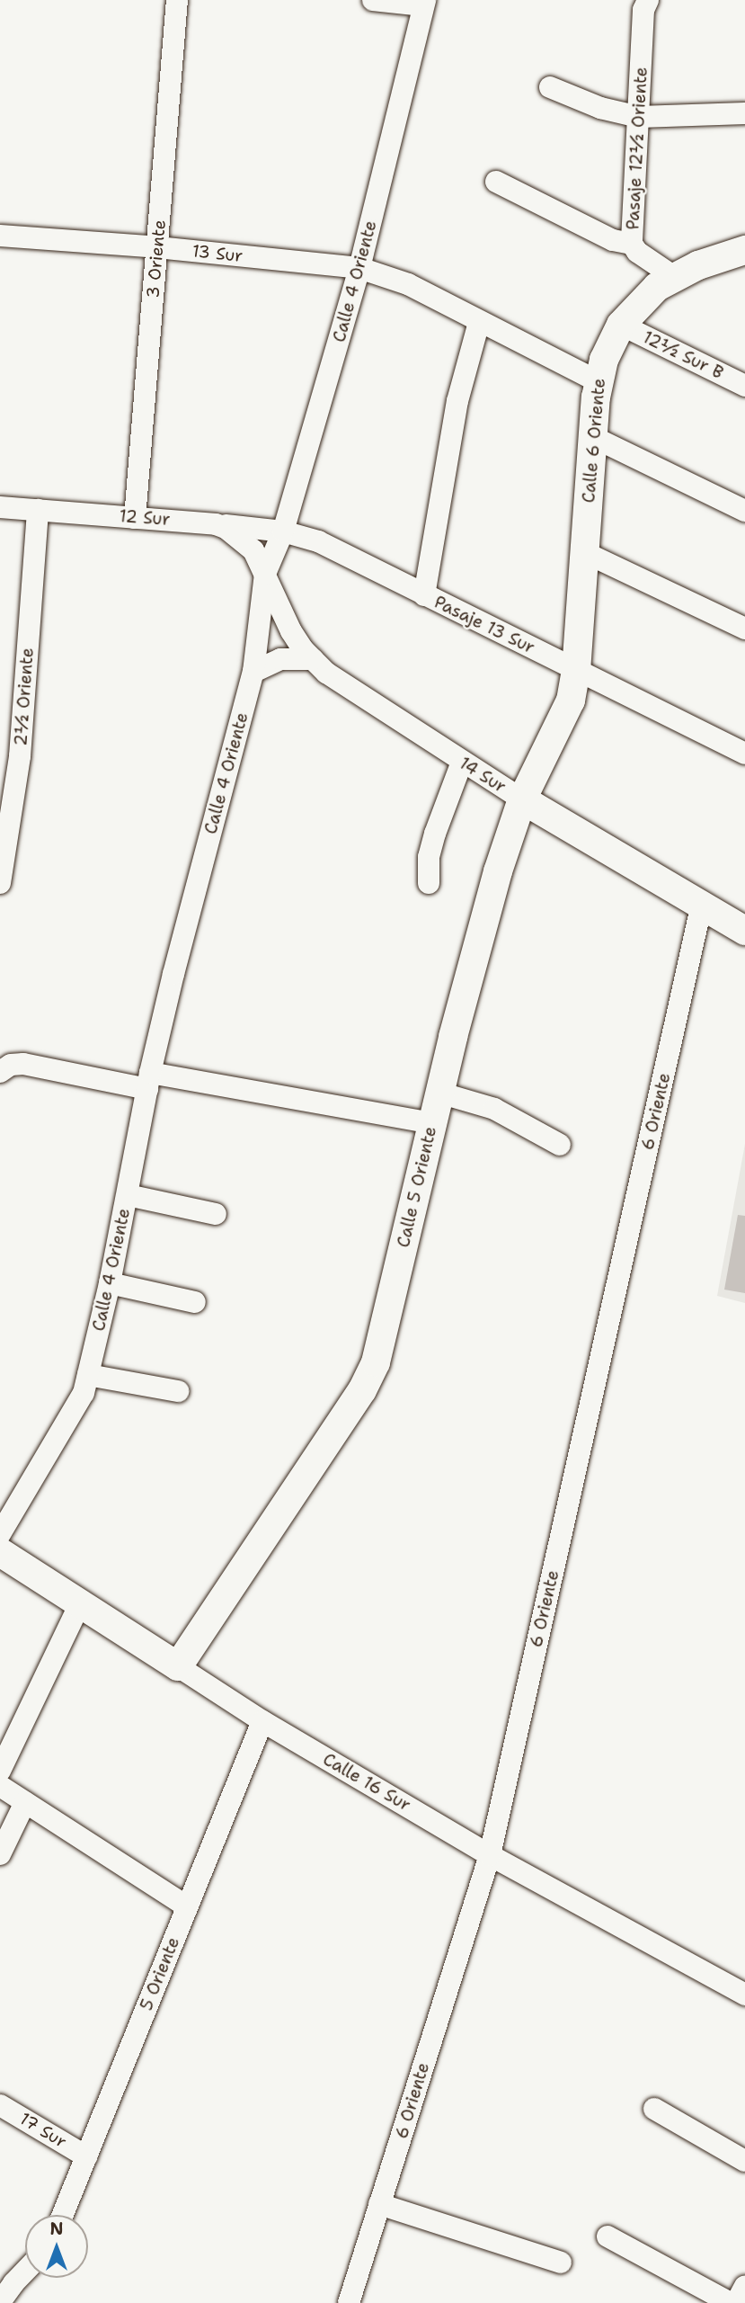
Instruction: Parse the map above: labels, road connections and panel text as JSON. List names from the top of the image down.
{
  "streets": {
    "main road": [
      "Calle 6 Oriente",
      "14 Sur",
      "Calle 5 Oriente",
      "Calle 16 Sur"
    ],
    "street": [
      "Pasaje 12½ Oriente",
      "13 Sur",
      "3 Oriente",
      "Calle 4 Oriente",
      "12½ Sur B",
      "12 Sur",
      "Pasaje 13 Sur",
      "2½ Oriente",
      "6 Oriente",
      "5 Oriente",
      "17 Sur"
    ]
  },
  "crossings": [
    ["Pasaje 12½ Oriente", "Calle 6 Oriente"],
    ["13 Sur", "3 Oriente"],
    ["13 Sur", "Calle 4 Oriente"],
    ["3 Oriente", "12 Sur"],
    ["Calle 4 Oriente", "12 Sur"],
    ["Calle 4 Oriente", "Pasaje 13 Sur"],
    ["Calle 4 Oriente", "14 Sur"],
    ["12½ Sur B", "Calle 6 Oriente"],
    ["Calle 6 Oriente", "Pasaje 13 Sur"],
    ["Calle 6 Oriente", "Calle 5 Oriente"],
    ["12 Sur", "Pasaje 13 Sur"],
    ["12 Sur", "2½ Oriente"],
    ["12 Sur", "14 Sur"],
    ["Pasaje 13 Sur", "Calle 5 Oriente"],
    ["14 Sur", "6 Oriente"],
    ["14 Sur", "Calle 5 Oriente"],
    ["6 Oriente", "Calle 16 Sur"],
    ["Calle 5 Oriente", "Calle 16 Sur"],
    ["Calle 16 Sur", "5 Oriente"],
    ["5 Oriente", "17 Sur"]
  ],
  "north": "top"
}
